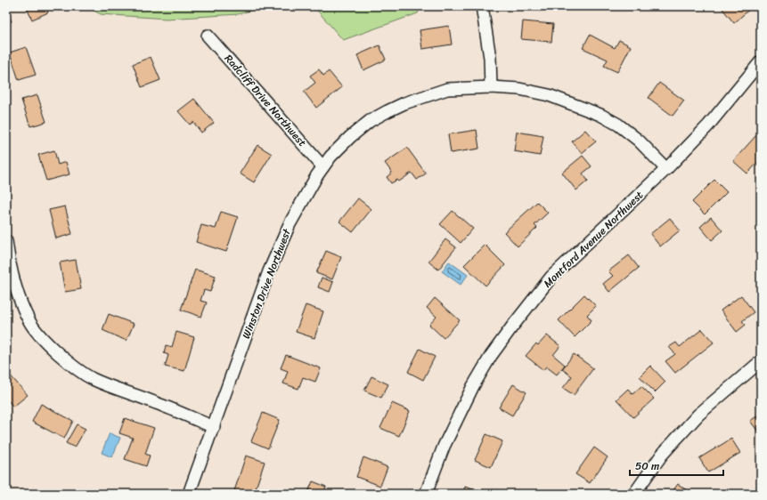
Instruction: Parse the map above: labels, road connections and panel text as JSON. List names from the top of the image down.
{
  "streets": {
    "street": ["Radcliff Drive Northwest", "Montford Avenue Northwest", "Winston Drive Northwest"]
  },
  "crossings": [
    ["Radcliff Drive Northwest", "Winston Drive Northwest"],
    ["Montford Avenue Northwest", "Winston Drive Northwest"]
  ],
  "scale_bar": "50 m"
}
